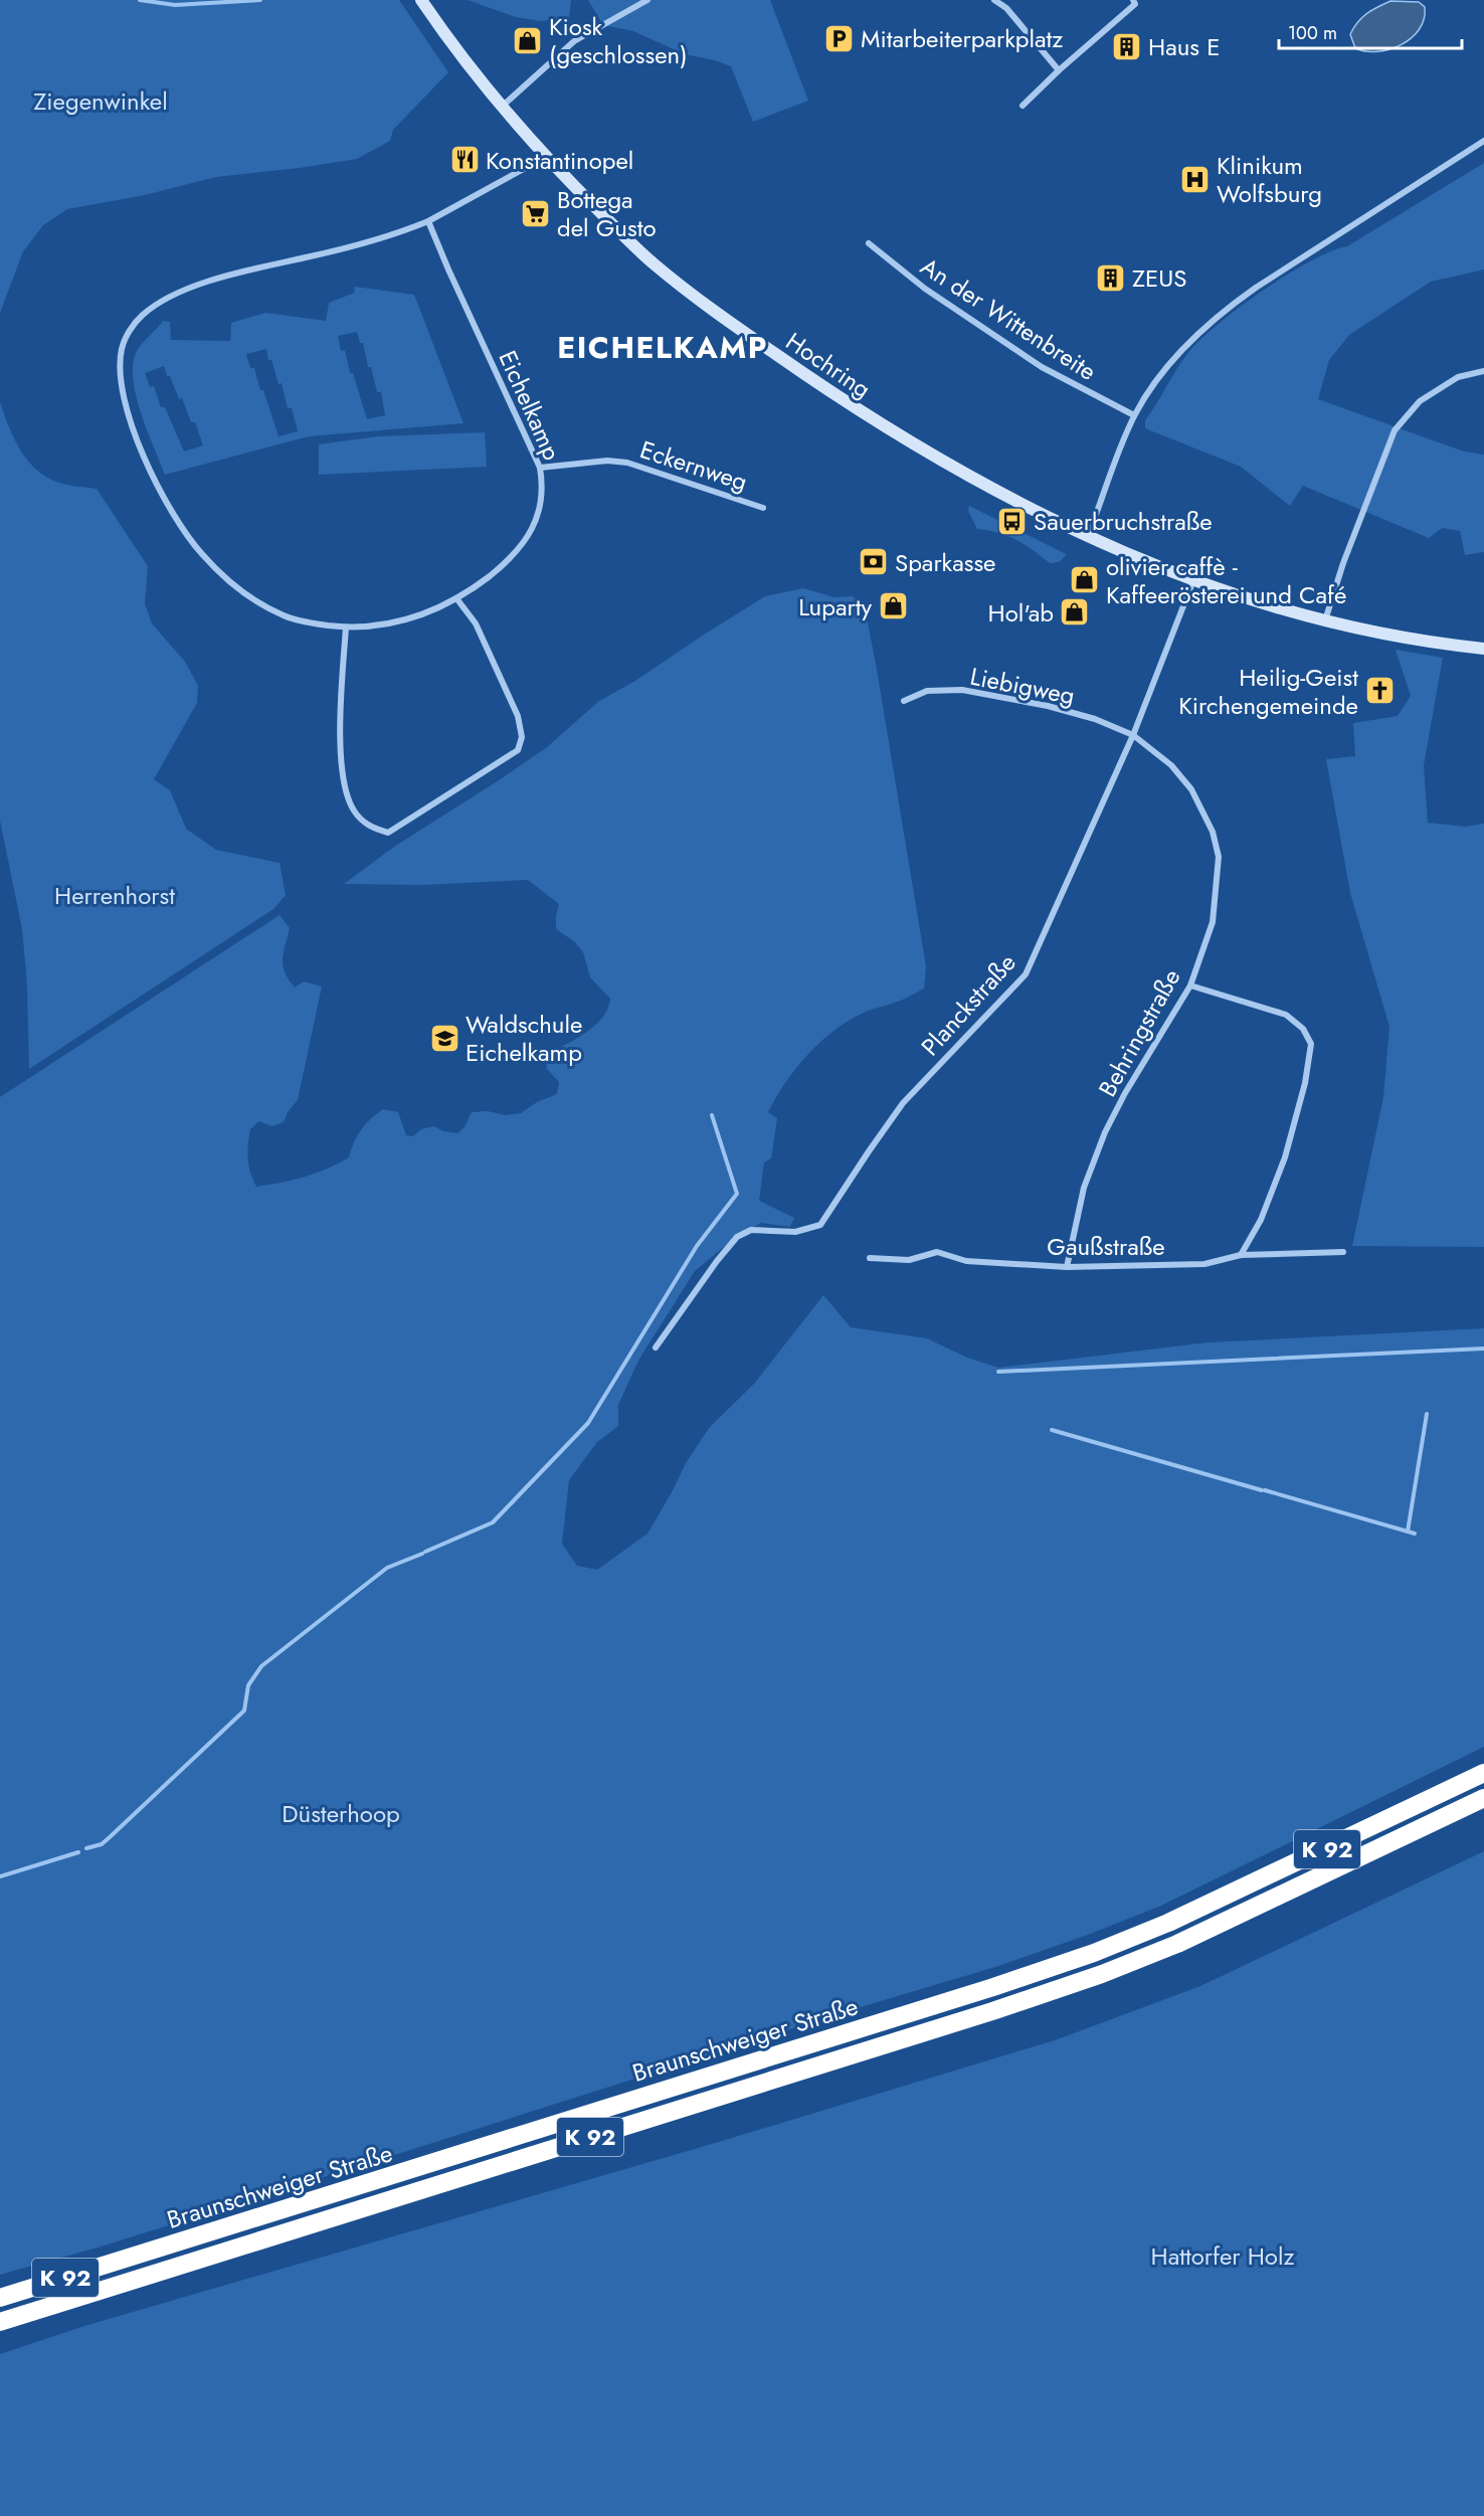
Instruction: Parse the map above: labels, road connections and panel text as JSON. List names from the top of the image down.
{
  "streets": {
    "highway": ["K 92", "Braunschweiger Straße"],
    "street": [
      "An der Wittenbreite",
      "Hochring",
      "Eichelkamp",
      "Eckernweg",
      "Liebigweg",
      "Planckstraße",
      "Behringstraße",
      "Gaußstraße"
    ]
  },
  "crossings": [
    ["Hochring", "Eichelkamp"],
    ["Hochring", "Planckstraße"],
    ["Eichelkamp", "Eckernweg"],
    ["Liebigweg", "Planckstraße"],
    ["Liebigweg", "Behringstraße"],
    ["Planckstraße", "Behringstraße"],
    ["Behringstraße", "Gaußstraße"]
  ],
  "districts": ["EICHELKAMP"],
  "parks": [
    "Ziegenwinkel",
    "Herrenhorst",
    "Düsterhoop",
    "Hattorfer Holz"
  ],
  "places": {
    "parking": ["Mitarbeiterparkplatz"],
    "shop": [
      "Kiosk (geschlossen)",
      "olivier caffè - Kaffeerösterei und Café",
      "Luparty",
      "Hol'ab"
    ],
    "building": ["Haus E", "ZEUS"],
    "restaurant": ["Konstantinopel"],
    "hospital": ["Klinikum Wolfsburg"],
    "supermarket": ["Bottega del Gusto"],
    "bus stop": ["Sauerbruchstraße"],
    "bank": ["Sparkasse"],
    "church": ["Heilig-Geist Kirchengemeinde"],
    "school or university": ["Waldschule Eichelkamp"]
  },
  "scale_bar": "100 m"
}
